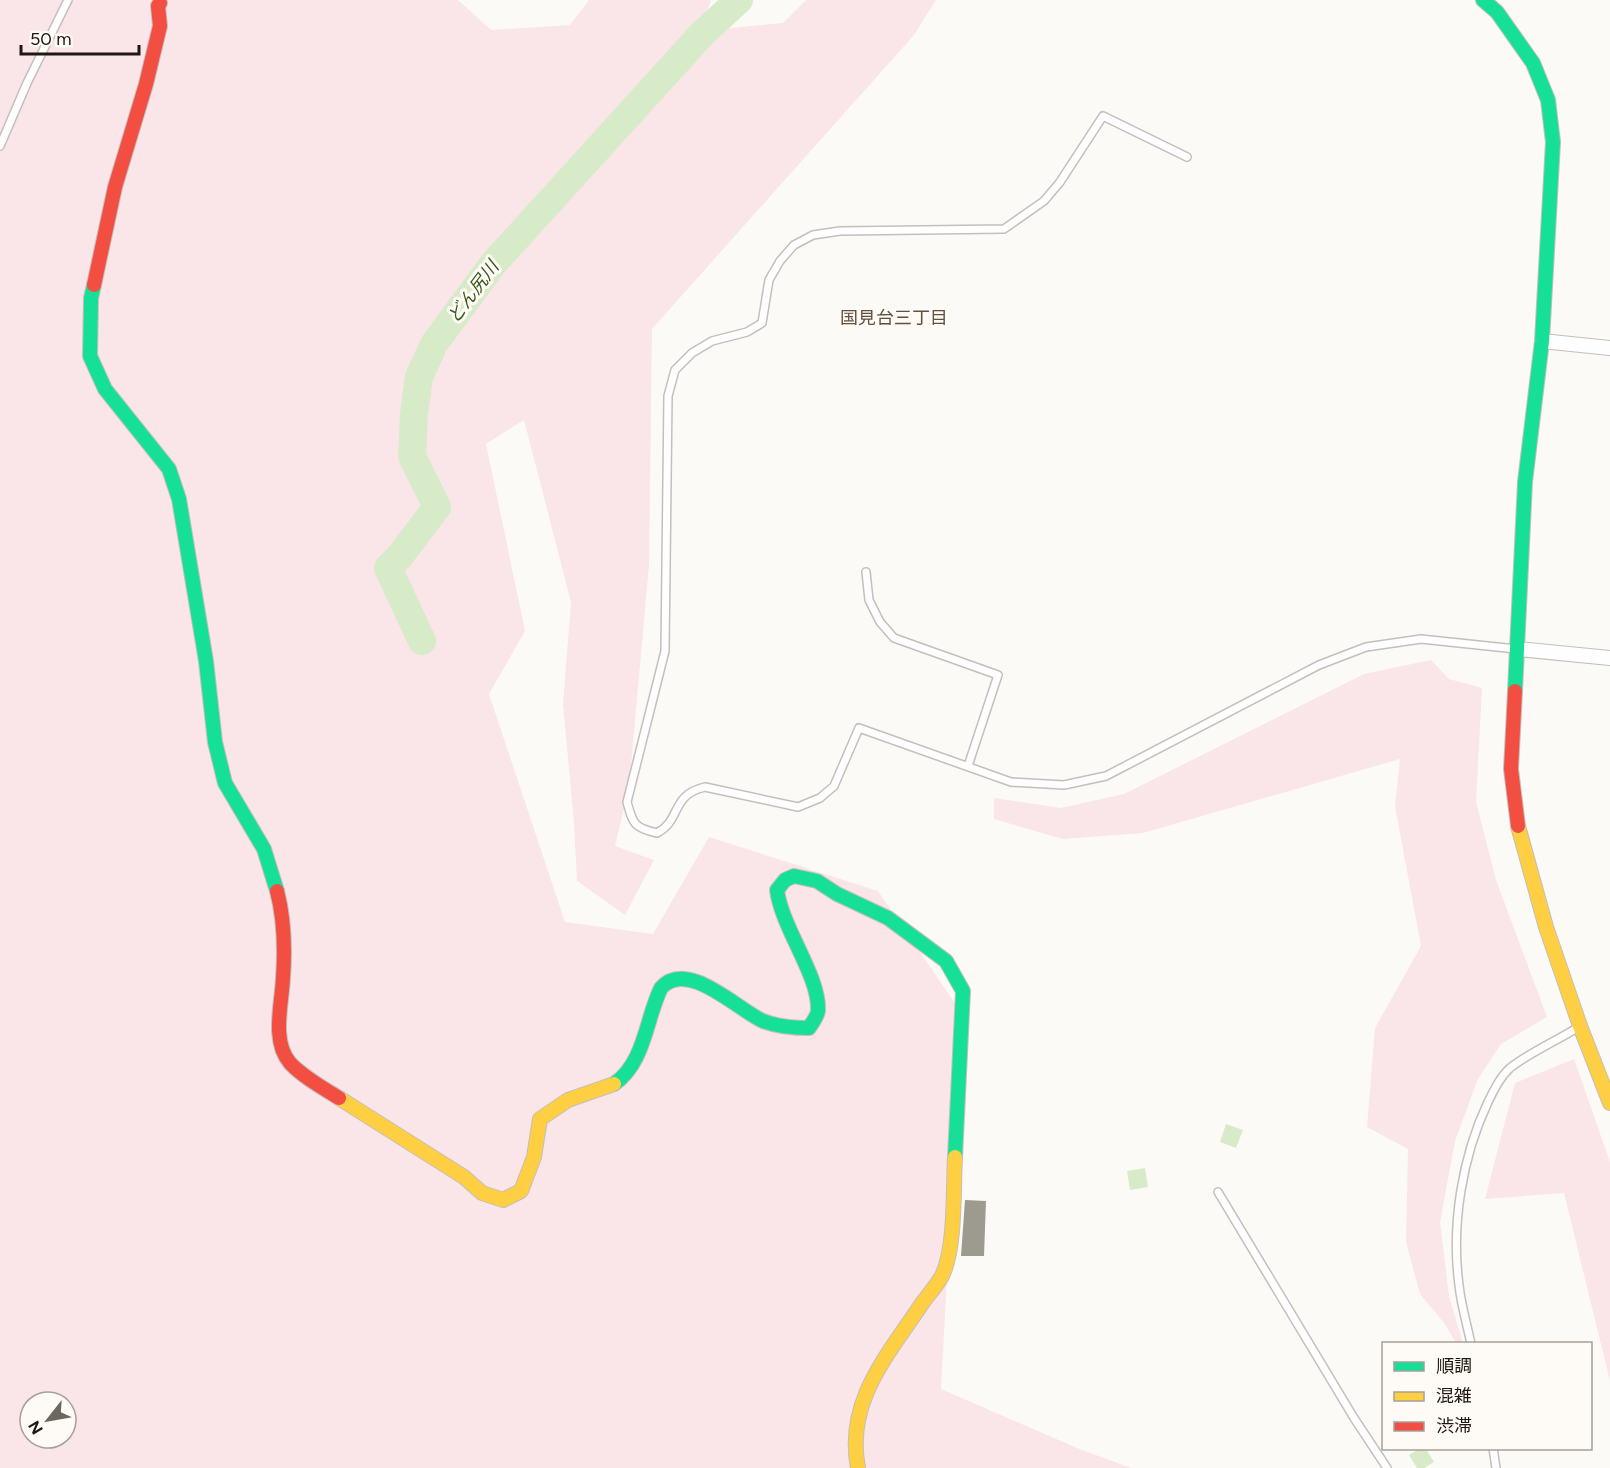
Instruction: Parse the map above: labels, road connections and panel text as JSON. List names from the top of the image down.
{
  "districts": ["国見台三丁目"],
  "water": ["どん尻川"],
  "legend": ["順調", "混雑", "渋滞"],
  "scale_bar": "50 m",
  "north": "bottom left"
}
